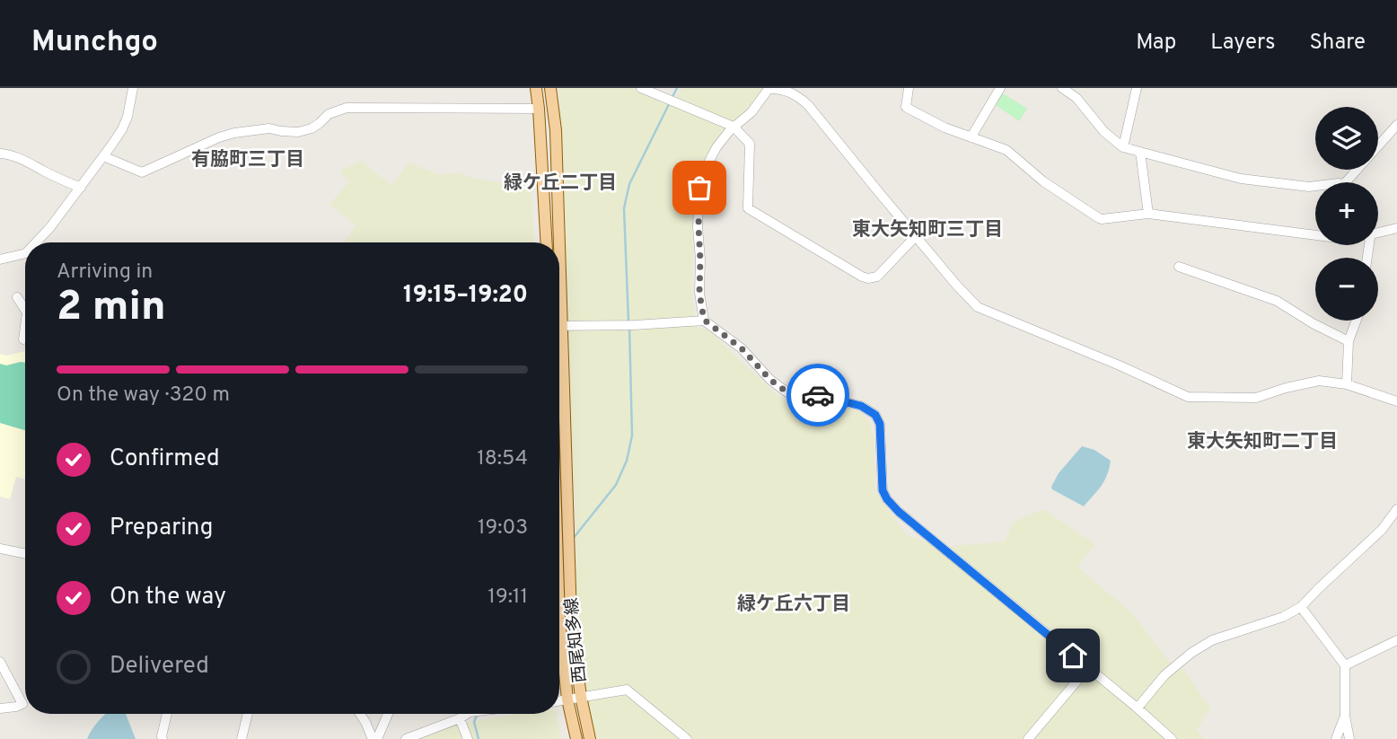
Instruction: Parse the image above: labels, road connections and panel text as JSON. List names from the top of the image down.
{
  "streets": {
    "main road": ["西尾知多線"]
  },
  "districts": [
    "有脇町三丁目",
    "緑ケ丘二丁目",
    "東大矢知町三丁目",
    "東大矢知町二丁目",
    "緑ケ丘六丁目"
  ],
  "page": {
    "header": "Munchgo",
    "nav": ["Map", "Layers", "Share"],
    "map_buttons": ["+", "−"],
    "heading": ["2 min", "Arriving in", "19:15–19:20"],
    "bar": "On the way · 320 m",
    "list": [
      ["Confirmed", "18:54"],
      ["Preparing", "19:03"],
      ["On the way", "19:11"],
      "Delivered"
    ]
  }
}
